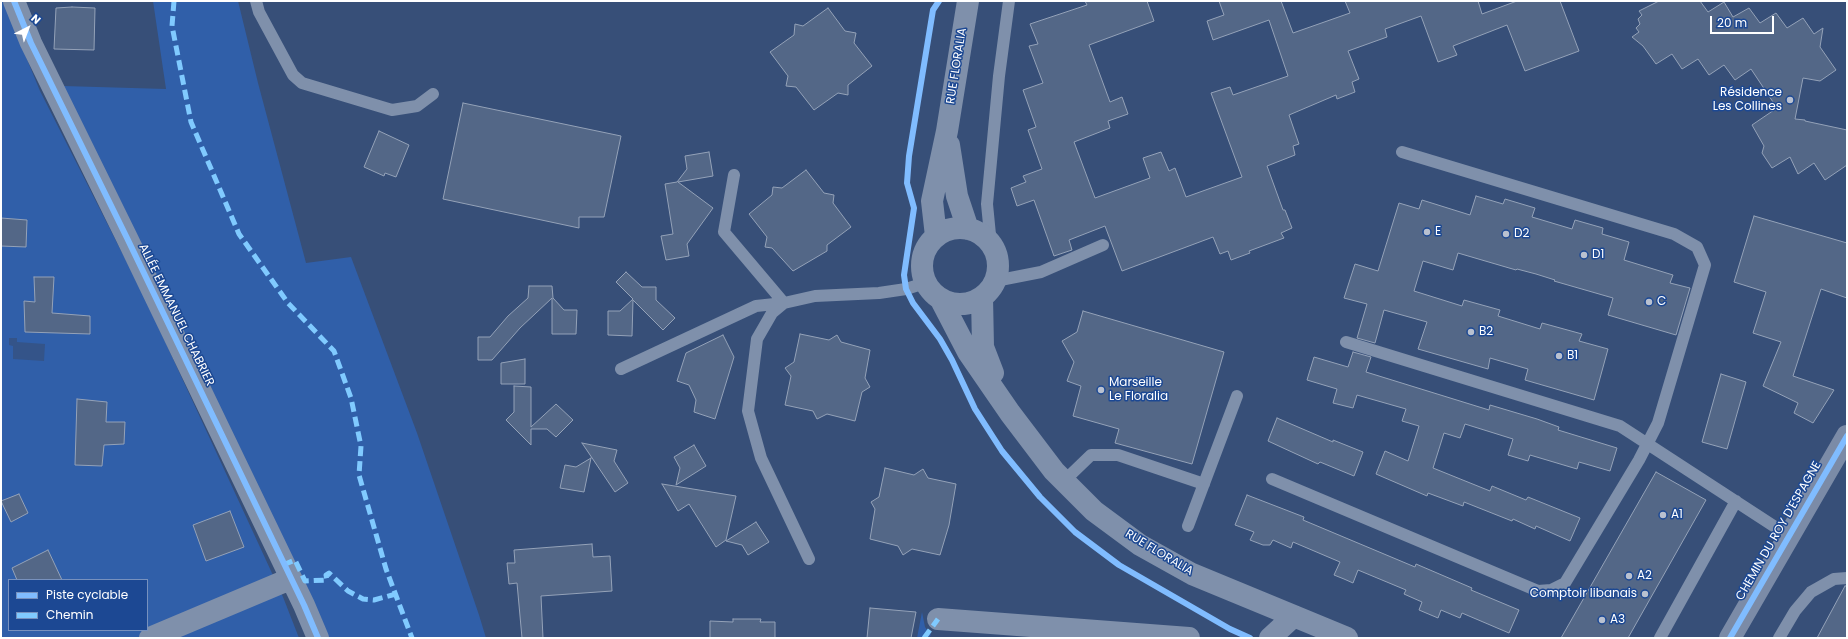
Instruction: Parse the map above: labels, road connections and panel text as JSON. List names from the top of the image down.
{
  "streets": {
    "street": ["RUE FLORALIA", "ALLÉE EMMANUEL CHABRIER", "CHEMIN DU ROY D'ESPAGNE"]
  },
  "places": [
    "Résidence Les Collines",
    "E",
    "D2",
    "D1",
    "C",
    "B2",
    "B1",
    "Marseille Le Floralia",
    "A1",
    "A2",
    "Comptoir libanais",
    "A3"
  ],
  "legend": ["Piste cyclable", "Chemin"],
  "scale_bar": "20 m",
  "north": "top right"
}
